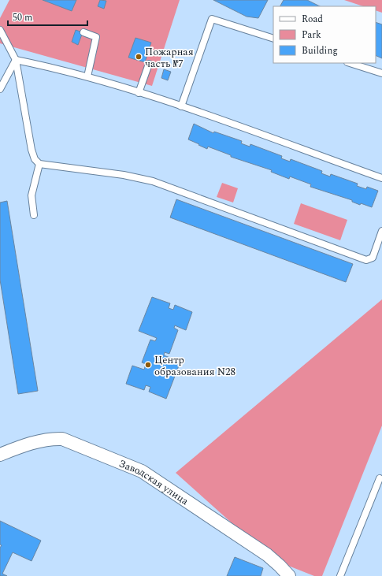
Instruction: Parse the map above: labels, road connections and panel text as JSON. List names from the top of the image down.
{
  "streets": {
    "street": ["Заводская улица"]
  },
  "places": ["Пожарная часть №7", "Центр образования N28"],
  "legend": ["Road", "Park", "Building"],
  "scale_bar": "50 m"
}
